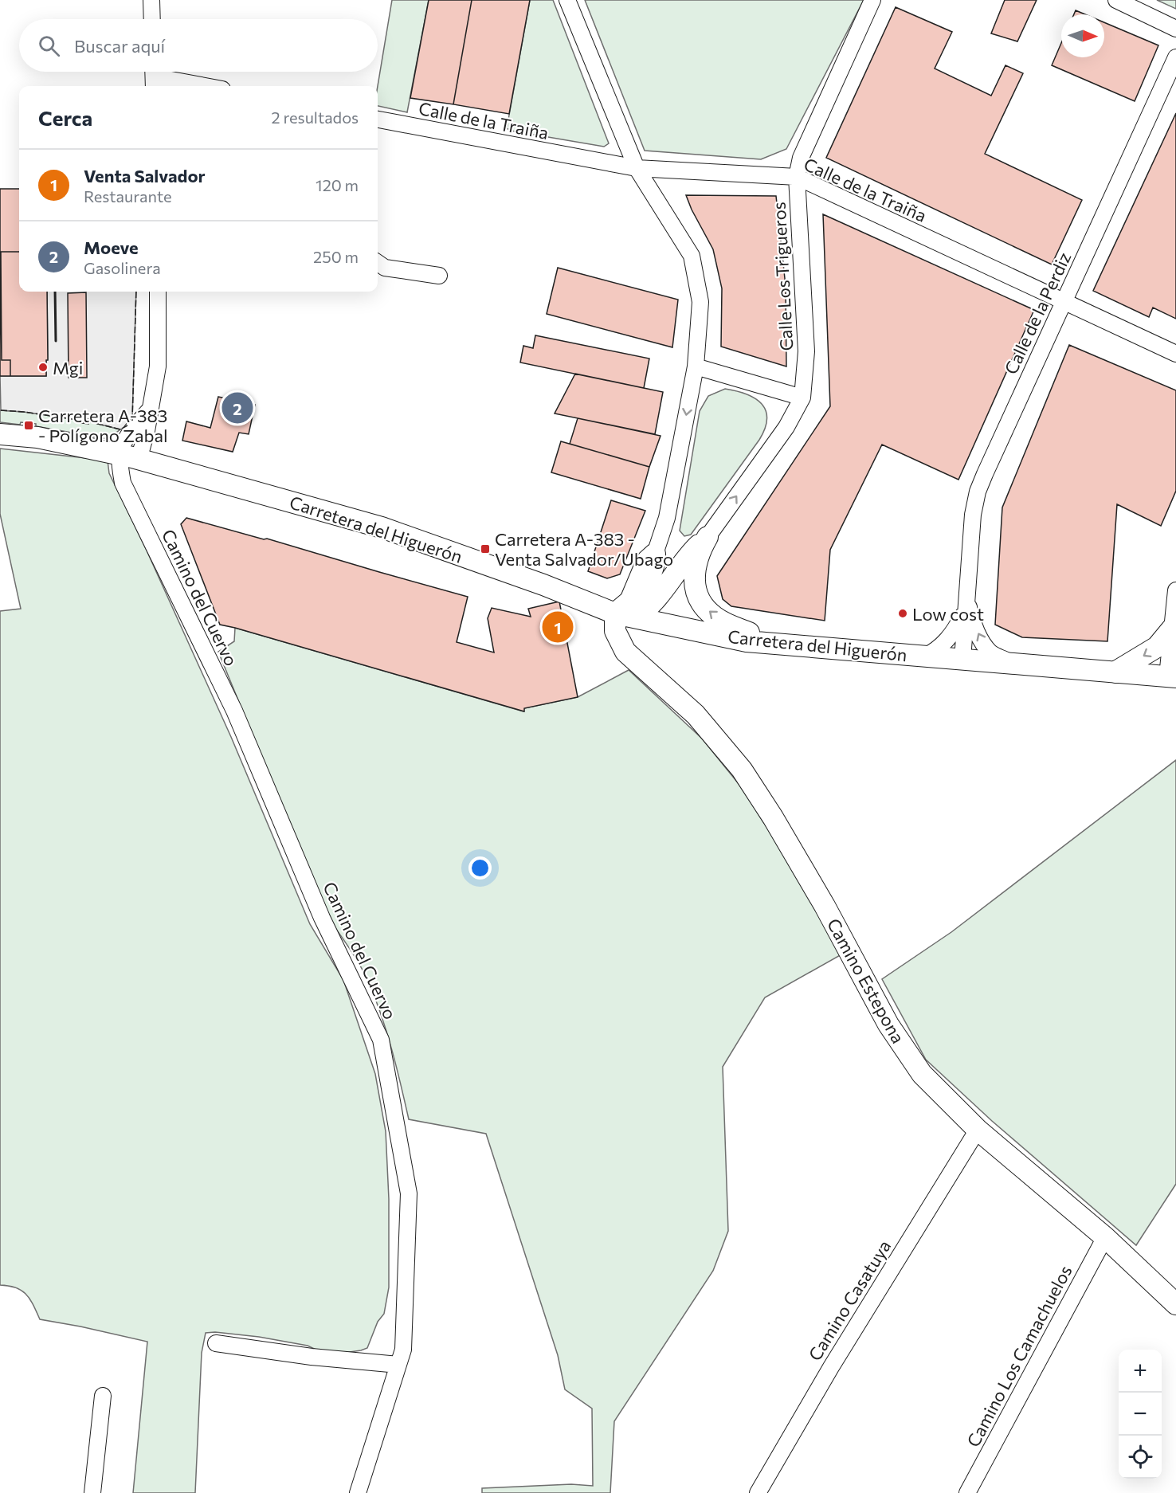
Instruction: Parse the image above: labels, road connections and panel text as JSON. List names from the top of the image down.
{
  "streets": {
    "main road": ["Carretera del Higuerón", "Camino Estepona"],
    "street": [
      "Calle de la Traiña",
      "Calle Los Trigueros",
      "Calle de la Perdiz",
      "Camino del Cuervo",
      "Camino Casatuya",
      "Camino Los Camachuelos"
    ]
  },
  "crossings": [
    ["Calle de la Traiña", "Calle Los Trigueros"],
    ["Calle de la Traiña", "Calle de la Perdiz"],
    ["Calle de la Perdiz", "Carretera del Higuerón"],
    ["Carretera del Higuerón", "Camino del Cuervo"],
    ["Carretera del Higuerón", "Camino Estepona"],
    ["Camino Estepona", "Camino Casatuya"],
    ["Camino Estepona", "Camino Los Camachuelos"]
  ],
  "places": {
    "other": ["Mgi", "Low cost"],
    "transit": ["Carretera A-383 - Polígono Zabal", "Carretera A-383 - Venta Salvador/Ubago"]
  },
  "north": "right",
  "page": {
    "search": "Buscar aquí",
    "heading": ["Cerca", "2 resultados"],
    "list": [
      {
        "mark": "1",
        "name": "Venta Salvador",
        "note": "Restaurante",
        "value": "120 m"
      },
      {
        "mark": "2",
        "name": "Moeve",
        "note": "Gasolinera",
        "value": "250 m"
      }
    ],
    "pins": ["2", "1"],
    "map_buttons": ["+", "−"]
  }
}
